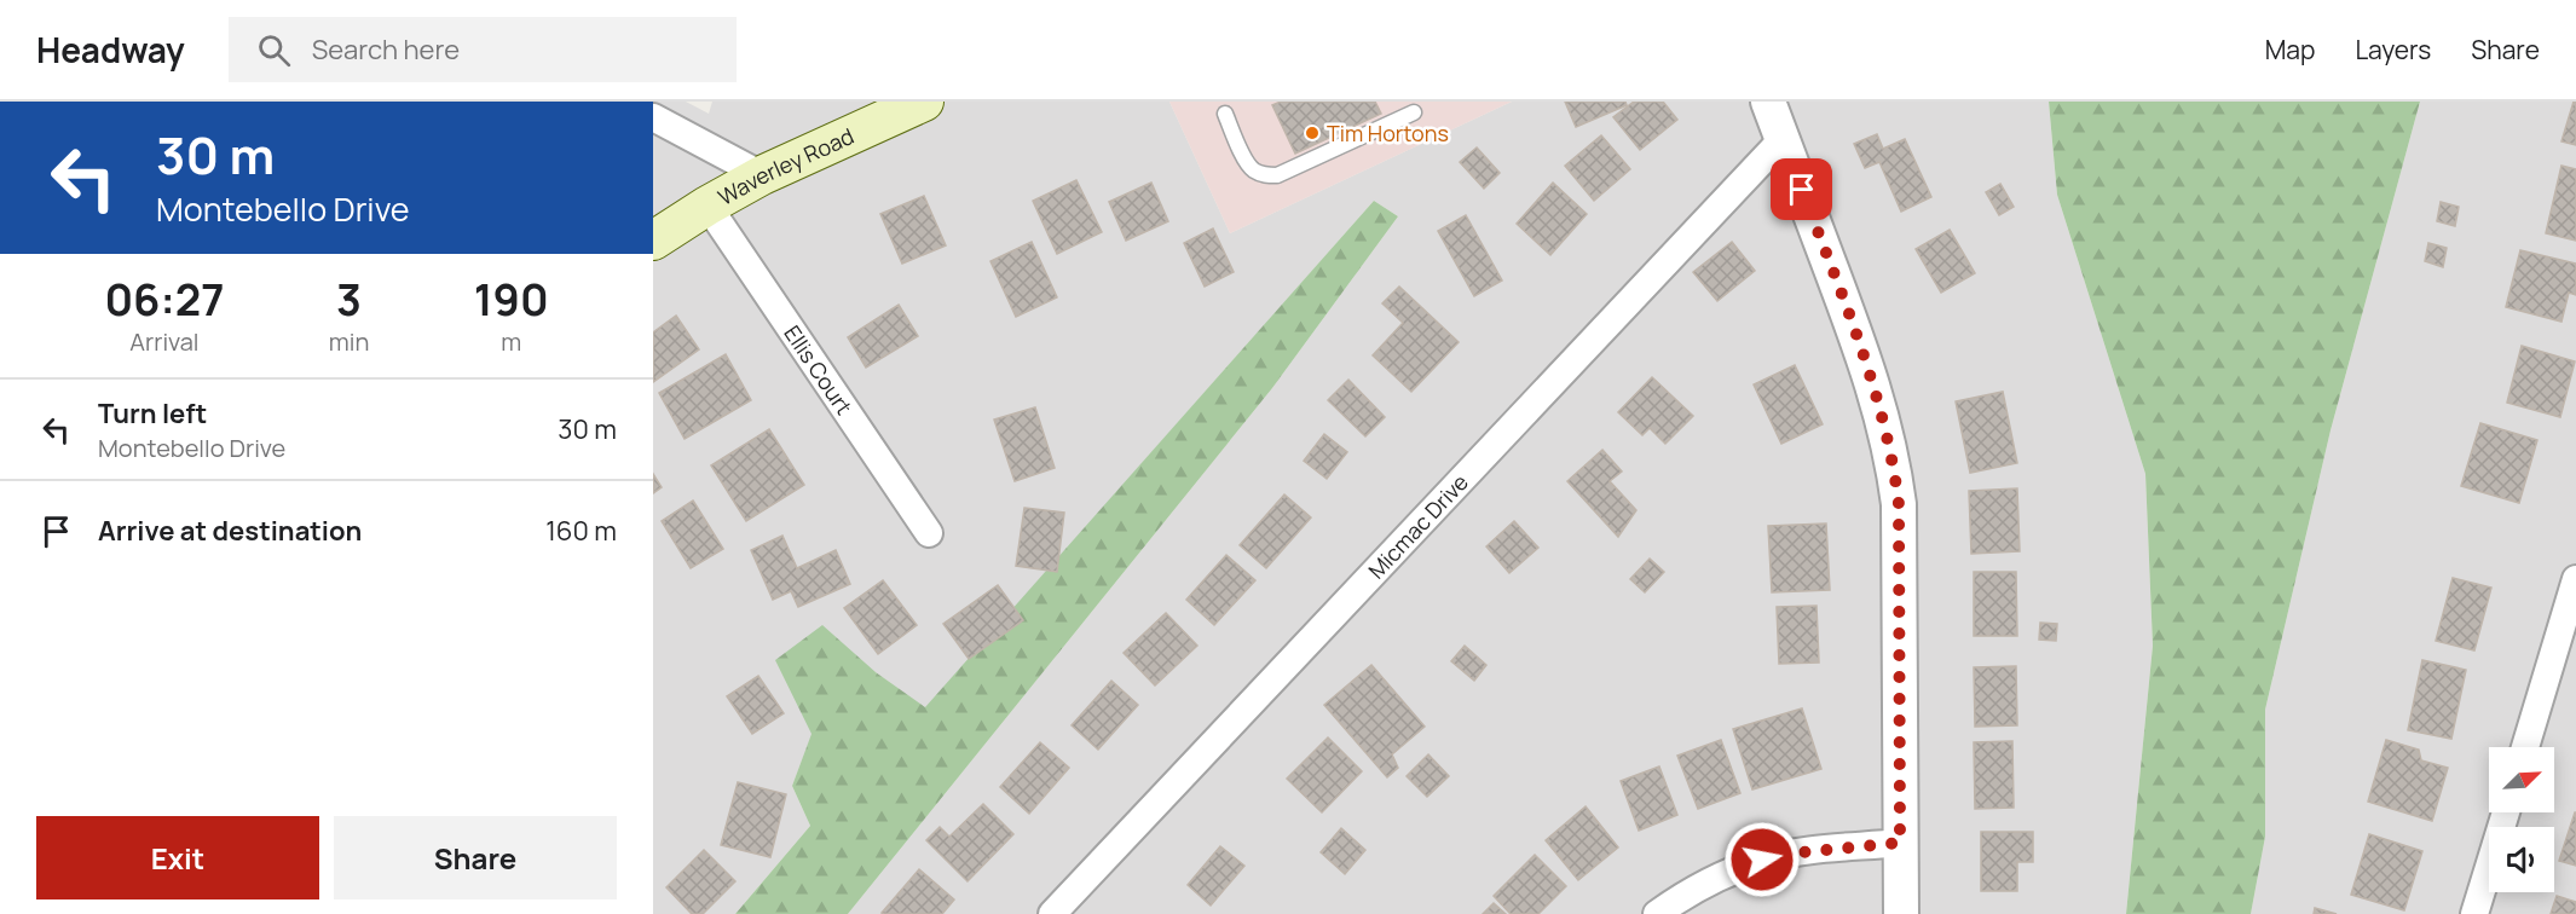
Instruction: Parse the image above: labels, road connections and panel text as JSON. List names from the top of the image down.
{
  "streets": {
    "main road": ["Waverley Road"],
    "street": ["Ellis Court", "Micmac Drive"]
  },
  "crossings": [
    ["Waverley Road", "Ellis Court"]
  ],
  "places": ["Tim Hortons"],
  "north": "top right",
  "page": {
    "header": "Headway",
    "search": "Search here",
    "nav": ["Map", "Layers", "Share"],
    "turn": ["30 m", "Montebello Drive"],
    "eta": [
      "06:27",
      "Arrival",
      "3",
      "min",
      "190",
      "m"
    ],
    "list": [
      {
        "name": "Turn left",
        "note": "Montebello Drive",
        "value": "30 m"
      },
      {
        "name": "Arrive at destination",
        "value": "160 m"
      }
    ],
    "buttons": ["Exit", "Share"]
  }
}
